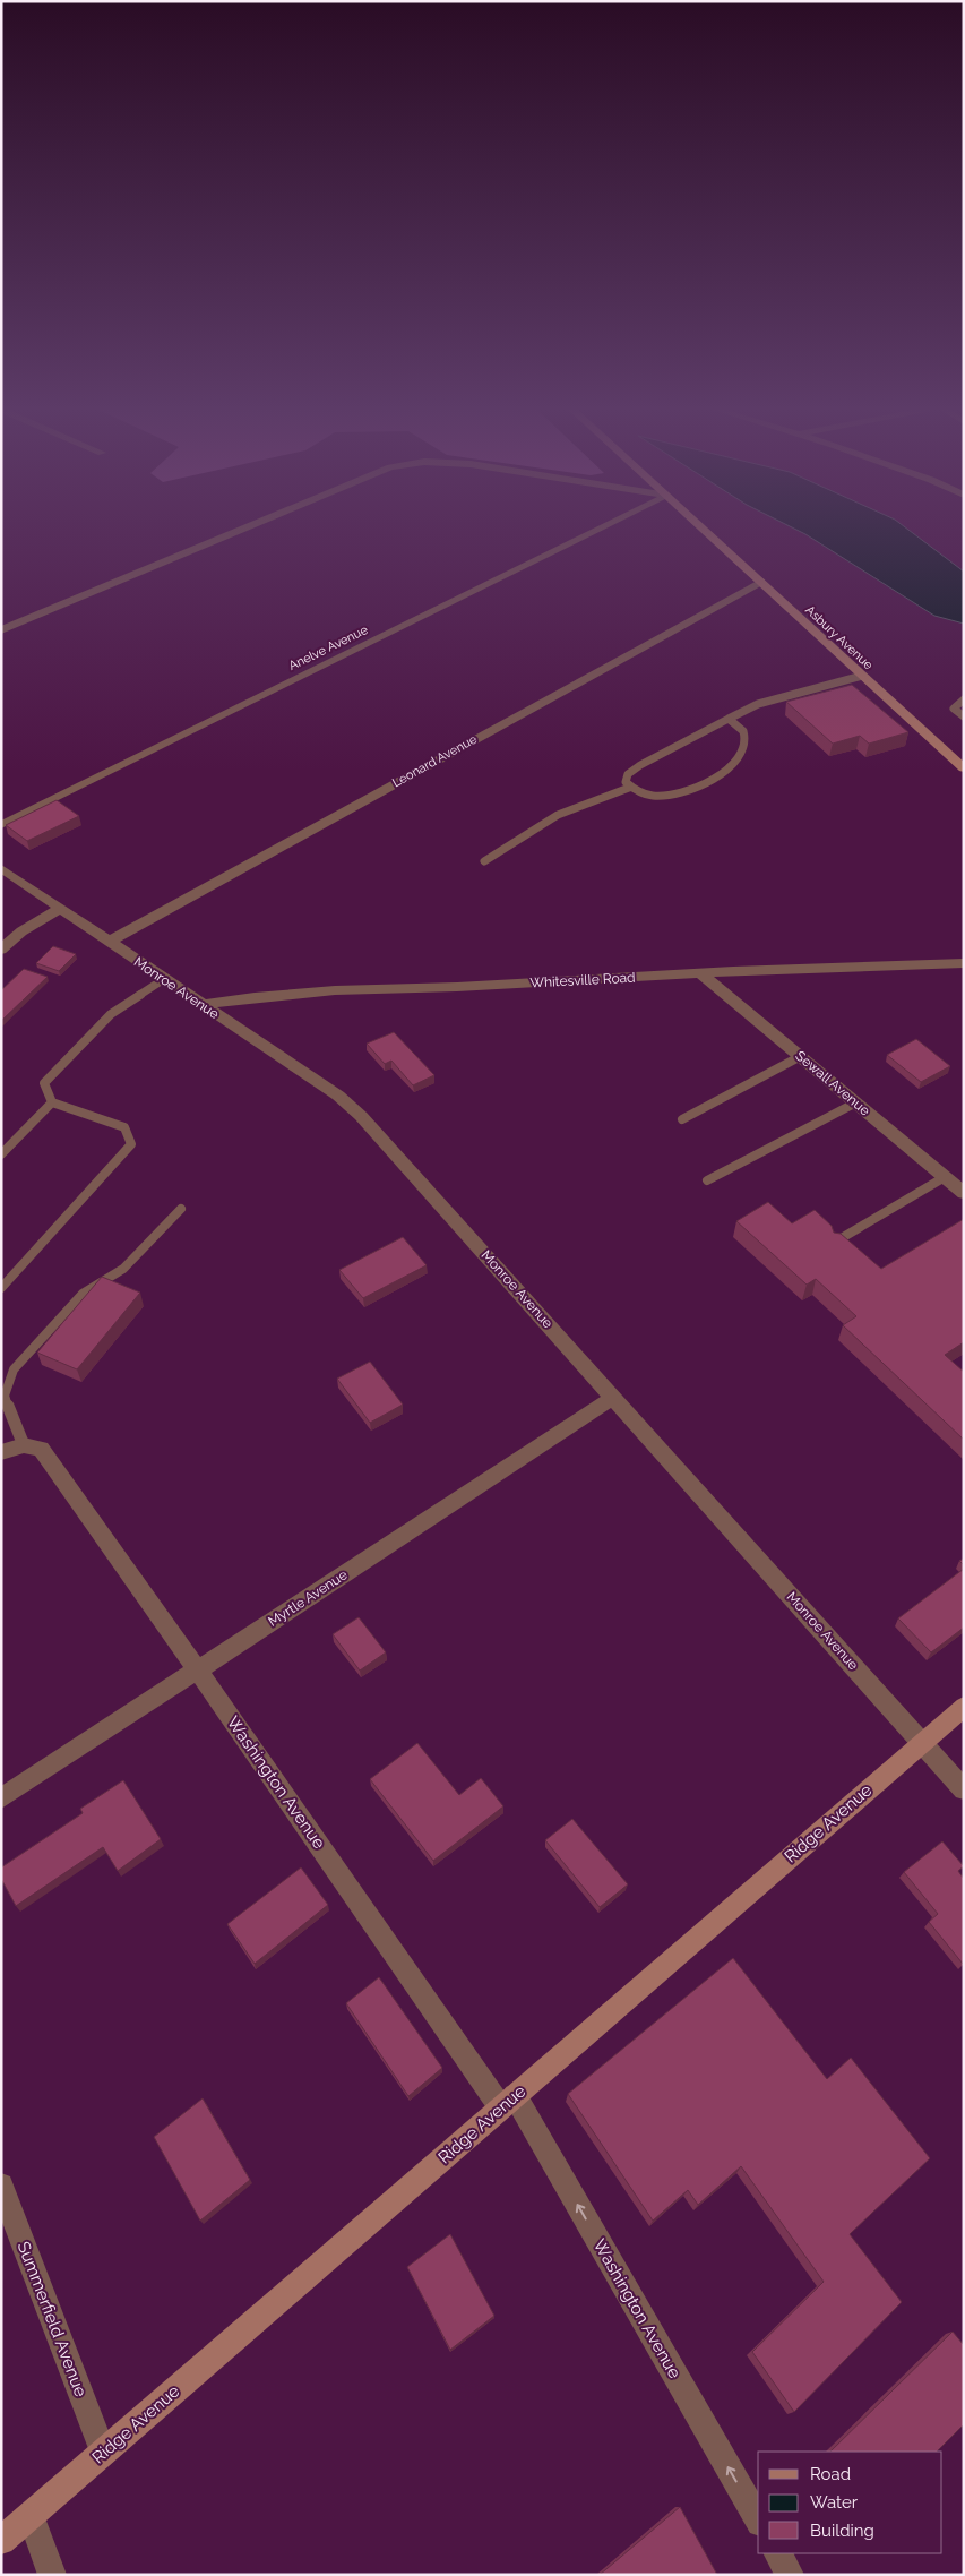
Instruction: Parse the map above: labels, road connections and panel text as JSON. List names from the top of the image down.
{
  "streets": {
    "main road": ["Asbury Avenue", "Ridge Avenue"],
    "street": [
      "Anelve Avenue",
      "Leonard Avenue",
      "Whitesville Road",
      "Monroe Avenue",
      "Sewall Avenue",
      "Myrtle Avenue",
      "Washington Avenue",
      "Summerfield Avenue"
    ]
  },
  "crossings": [
    ["Asbury Avenue", "Leonard Avenue"],
    ["Leonard Avenue", "Monroe Avenue"],
    ["Whitesville Road", "Monroe Avenue"],
    ["Whitesville Road", "Sewall Avenue"],
    ["Monroe Avenue", "Myrtle Avenue"],
    ["Monroe Avenue", "Ridge Avenue"],
    ["Myrtle Avenue", "Washington Avenue"],
    ["Washington Avenue", "Ridge Avenue"],
    ["Ridge Avenue", "Summerfield Avenue"]
  ],
  "one_way": ["Washington Avenue"],
  "legend": ["Road", "Water", "Building"]
}
